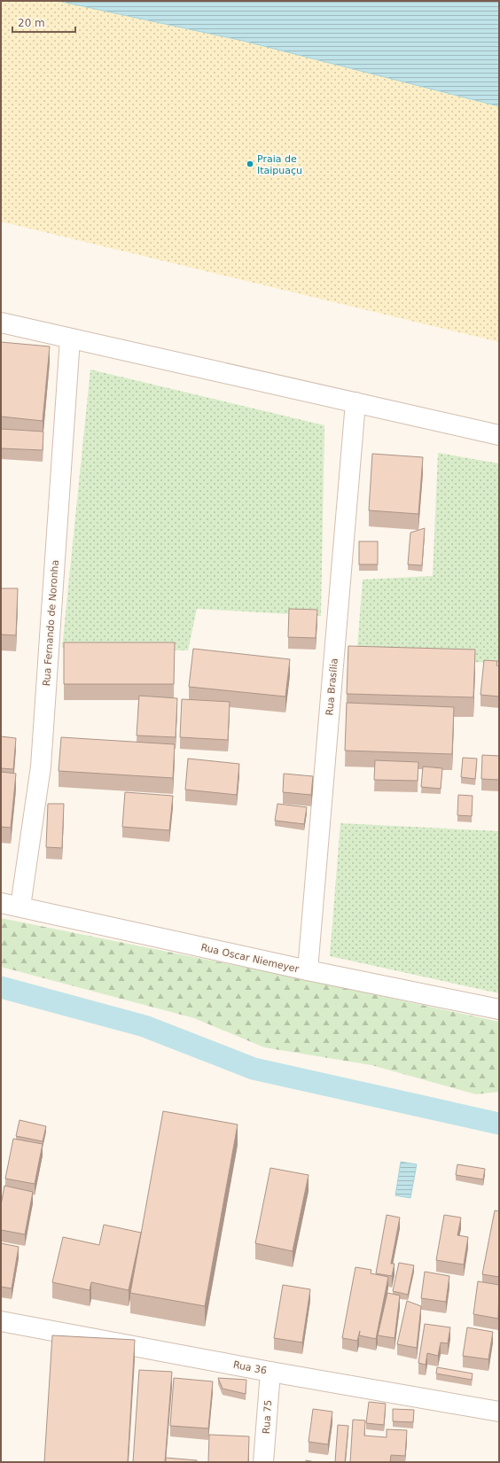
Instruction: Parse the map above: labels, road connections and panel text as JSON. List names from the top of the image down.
{
  "streets": {
    "street": [
      "Rua Fernando de Noronha",
      "Rua Brasília",
      "Rua Oscar Niemeyer",
      "Rua 36",
      "Rua 75"
    ]
  },
  "crossings": [
    ["Rua Fernando de Noronha", "Rua Oscar Niemeyer"],
    ["Rua Brasília", "Rua Oscar Niemeyer"],
    ["Rua 36", "Rua 75"]
  ],
  "places": ["Praia de Itaipuaçu"],
  "scale_bar": "20 m"
}
